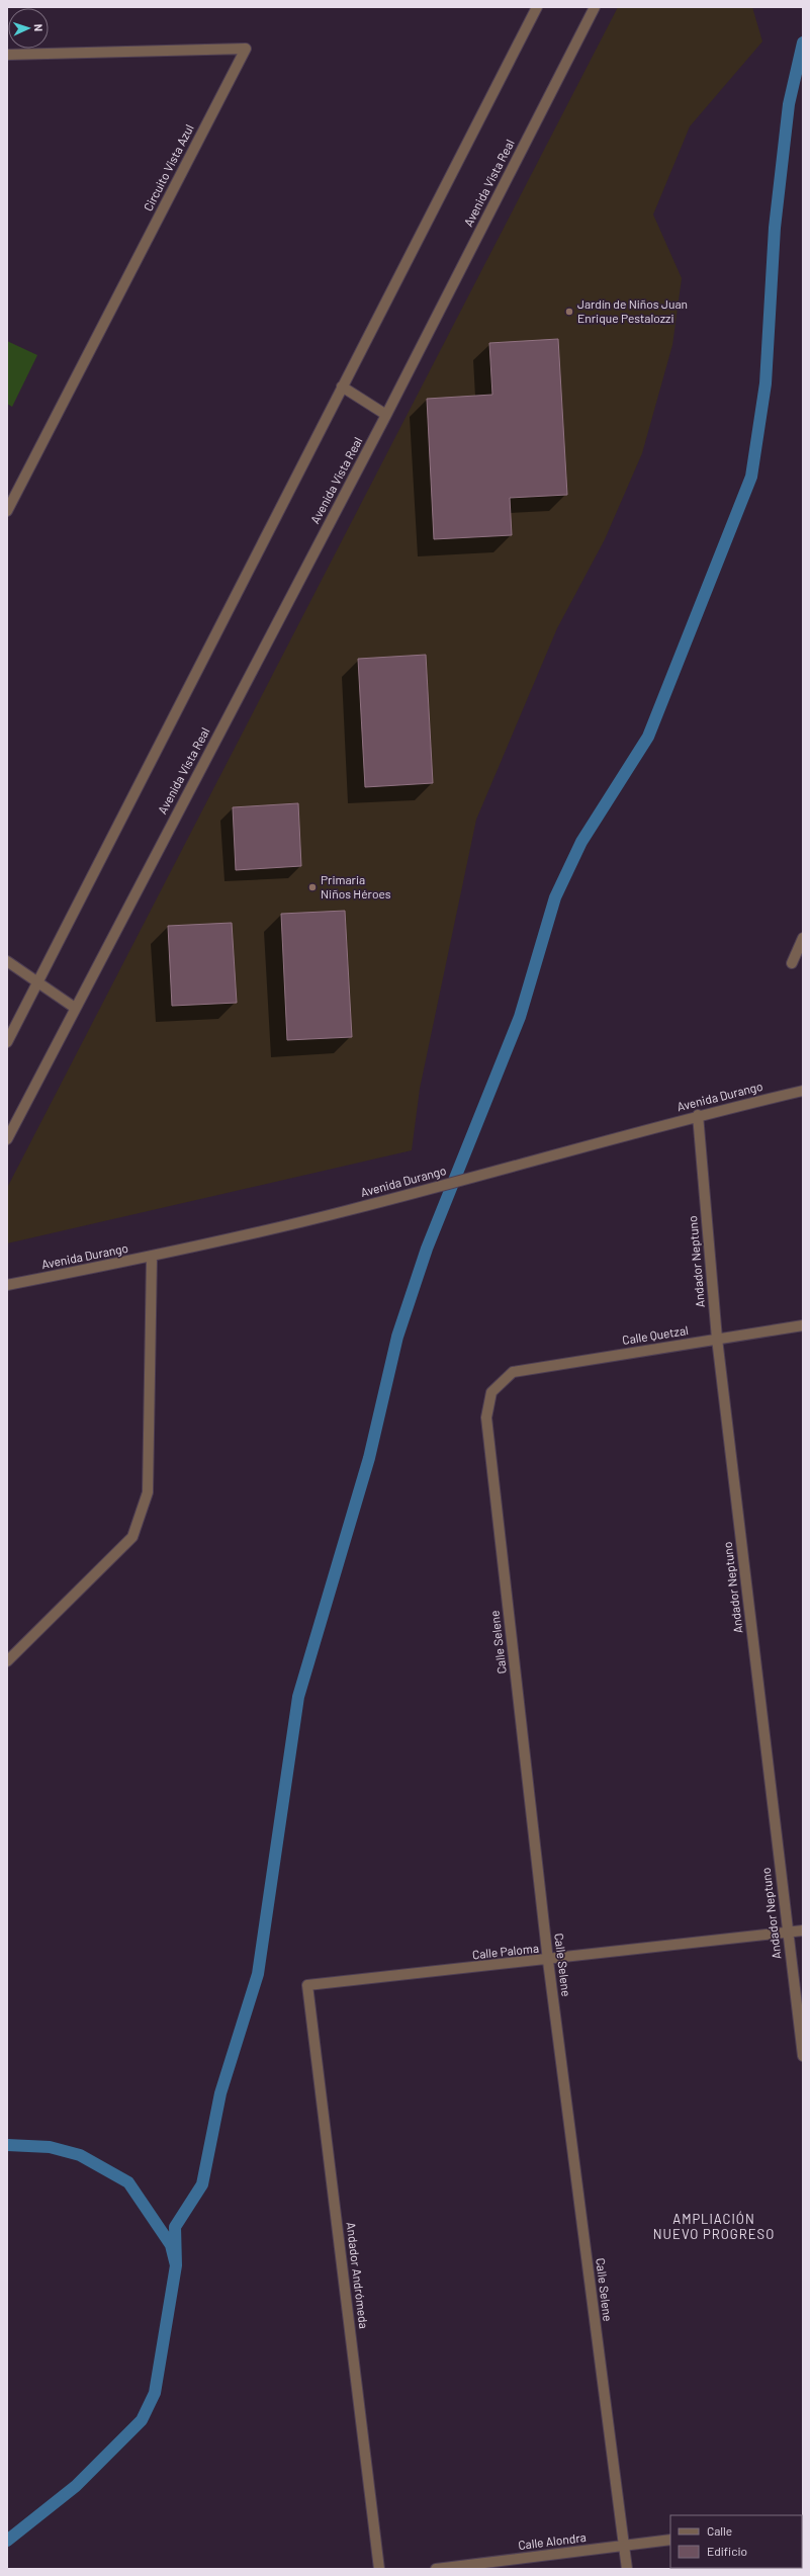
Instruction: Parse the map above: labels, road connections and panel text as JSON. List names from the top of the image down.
{
  "streets": {
    "street": [
      "Circuito Vista Azul",
      "Avenida Vista Real",
      "Avenida Durango",
      "Andador Neptuno",
      "Calle Quetzal",
      "Calle Selene",
      "Calle Paloma",
      "Andador Andrómeda",
      "Calle Alondra"
    ]
  },
  "crossings": [
    ["Avenida Durango", "Andador Neptuno"],
    ["Andador Neptuno", "Calle Quetzal"],
    ["Andador Neptuno", "Calle Paloma"],
    ["Calle Quetzal", "Calle Selene"],
    ["Calle Selene", "Calle Paloma"],
    ["Calle Selene", "Calle Alondra"],
    ["Calle Paloma", "Andador Andrómeda"]
  ],
  "districts": ["AMPLIACIÓN NUEVO PROGRESO"],
  "places": ["Jardín de Niños Juan Enrique Pestalozzi", "Primaria Niños Héroes"],
  "legend": ["Calle", "Edificio"],
  "north": "right"
}
